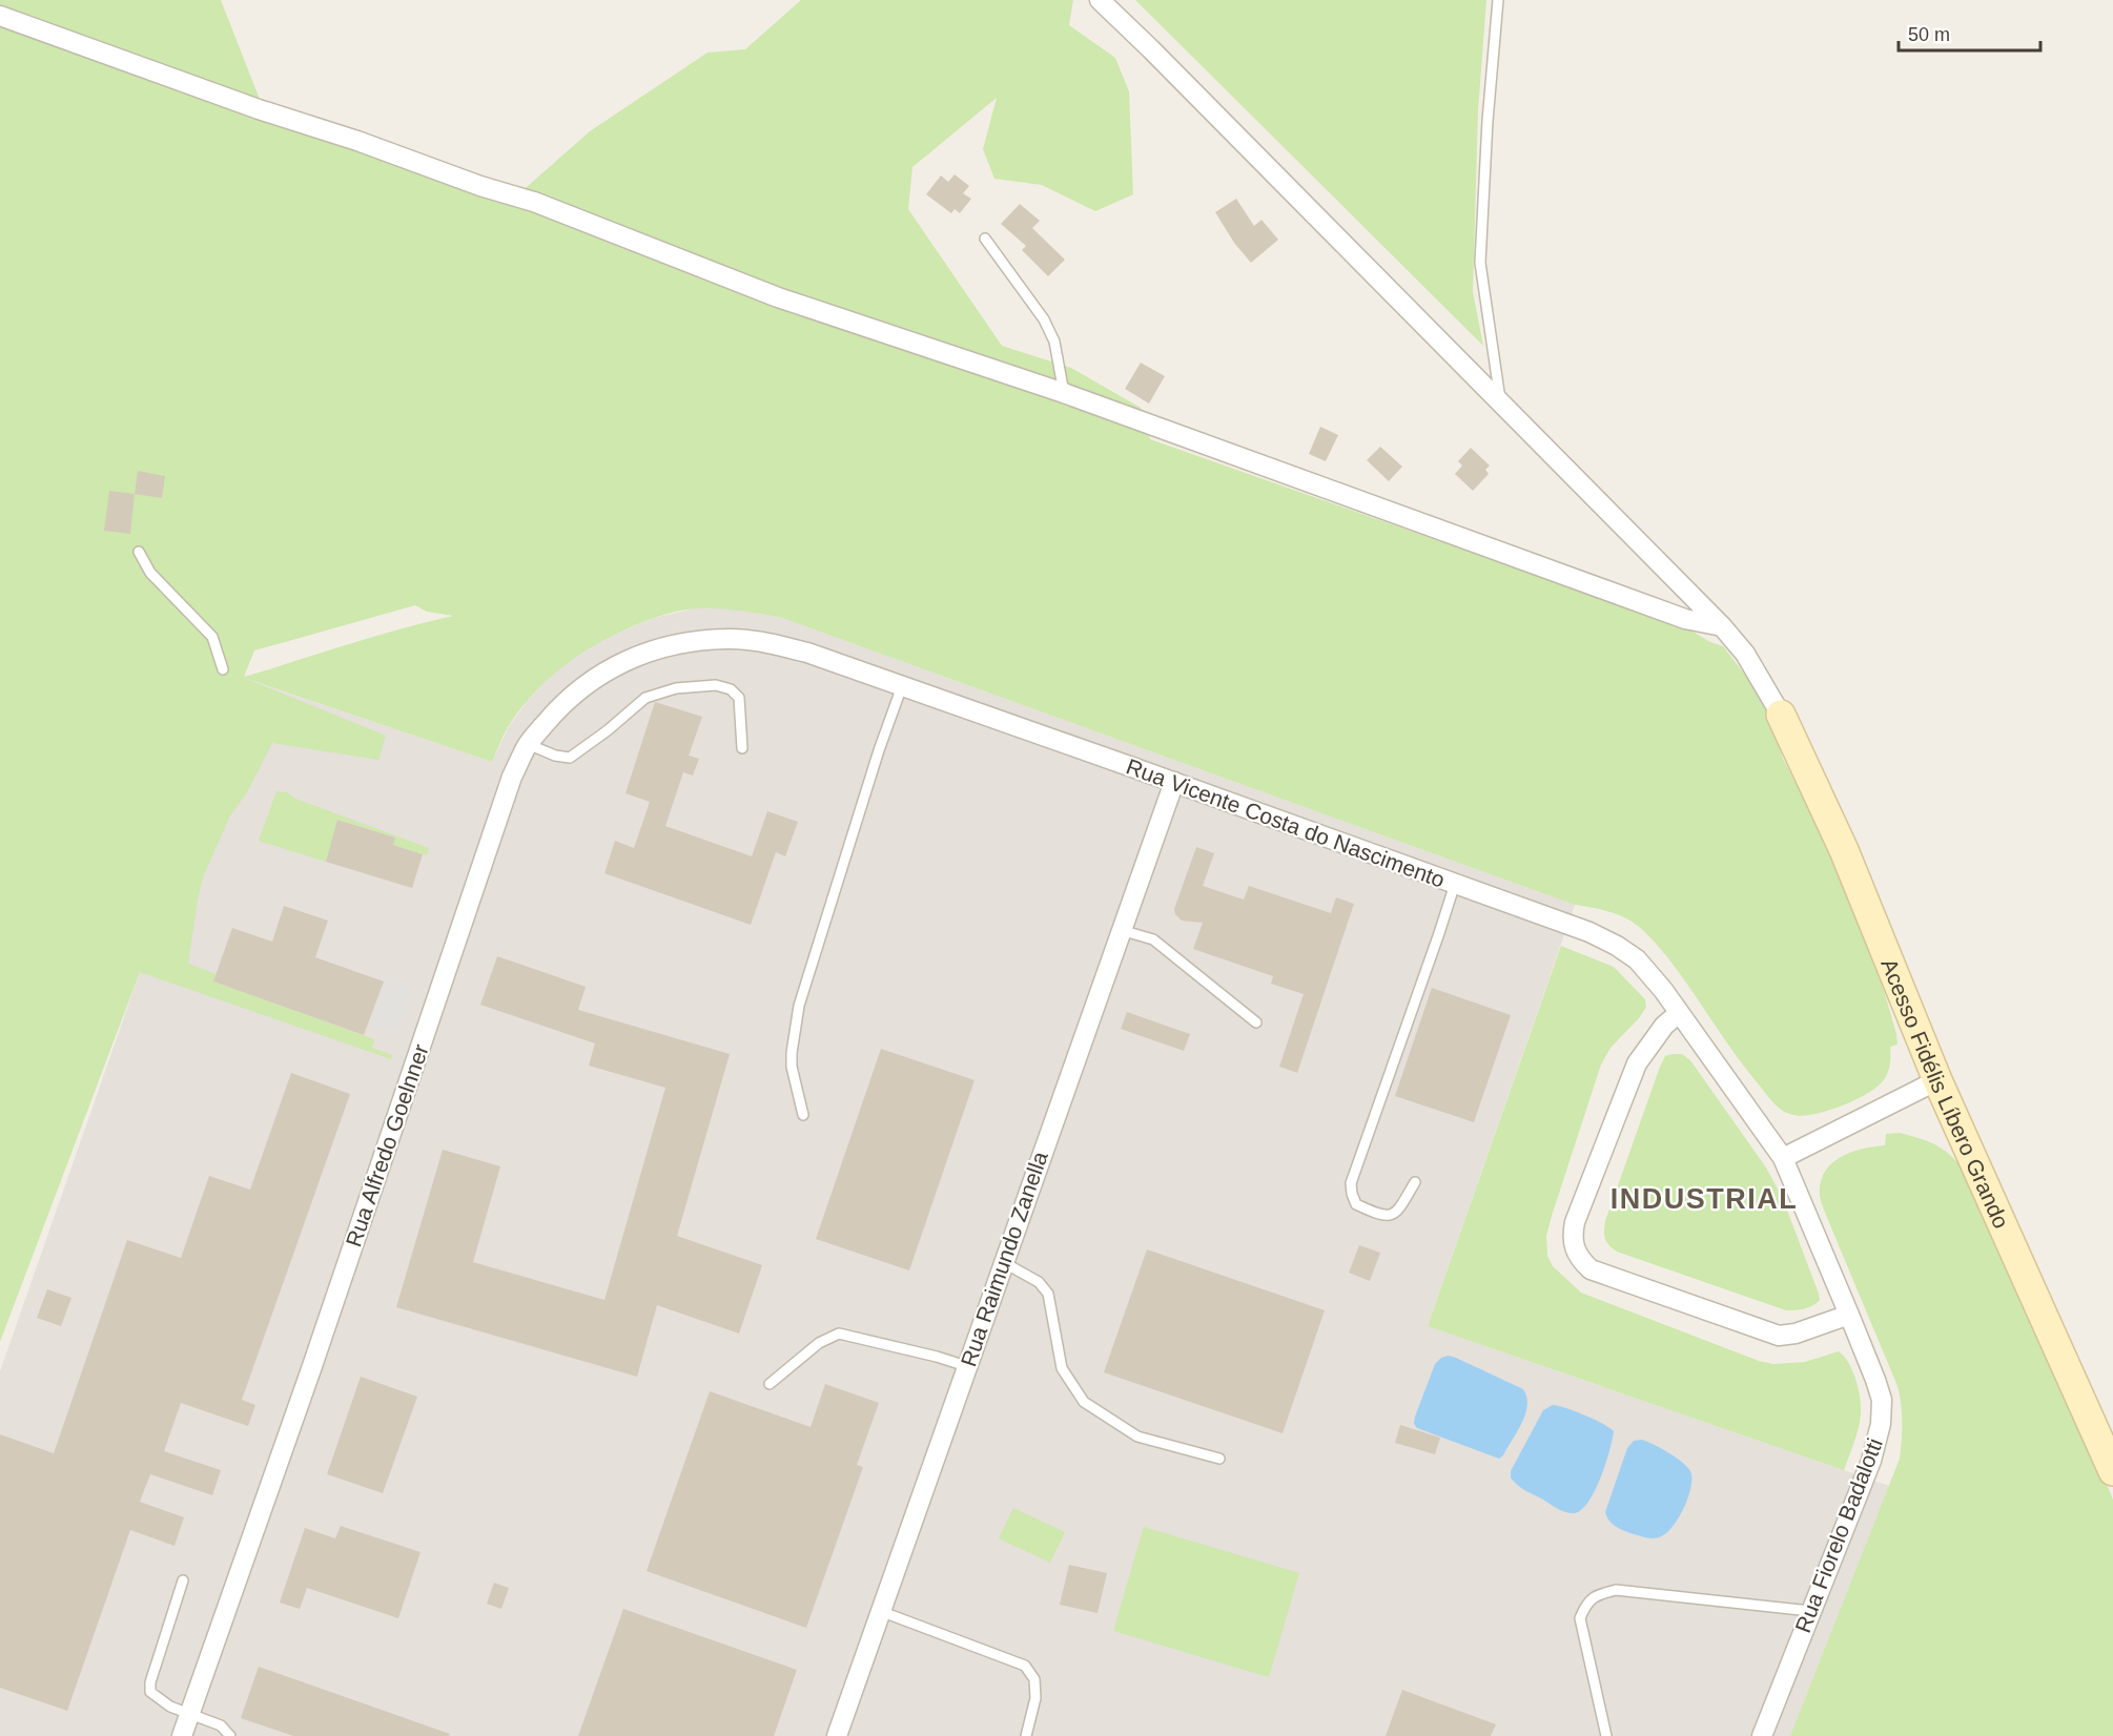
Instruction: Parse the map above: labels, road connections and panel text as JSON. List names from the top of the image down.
{
  "streets": {
    "street": [
      "Rua Vicente Costa do Nascimento",
      "Acesso Fidélis Líbero Grando",
      "Rua Alfredo Goelnner",
      "Rua Raimundo Zanella",
      "Rua Fiorelo Badalotti"
    ]
  },
  "crossings": [
    ["Rua Vicente Costa do Nascimento", "Rua Alfredo Goelnner"],
    ["Rua Vicente Costa do Nascimento", "Rua Raimundo Zanella"],
    ["Rua Vicente Costa do Nascimento", "Rua Fiorelo Badalotti"]
  ],
  "districts": ["INDUSTRIAL"],
  "scale_bar": "50 m"
}
